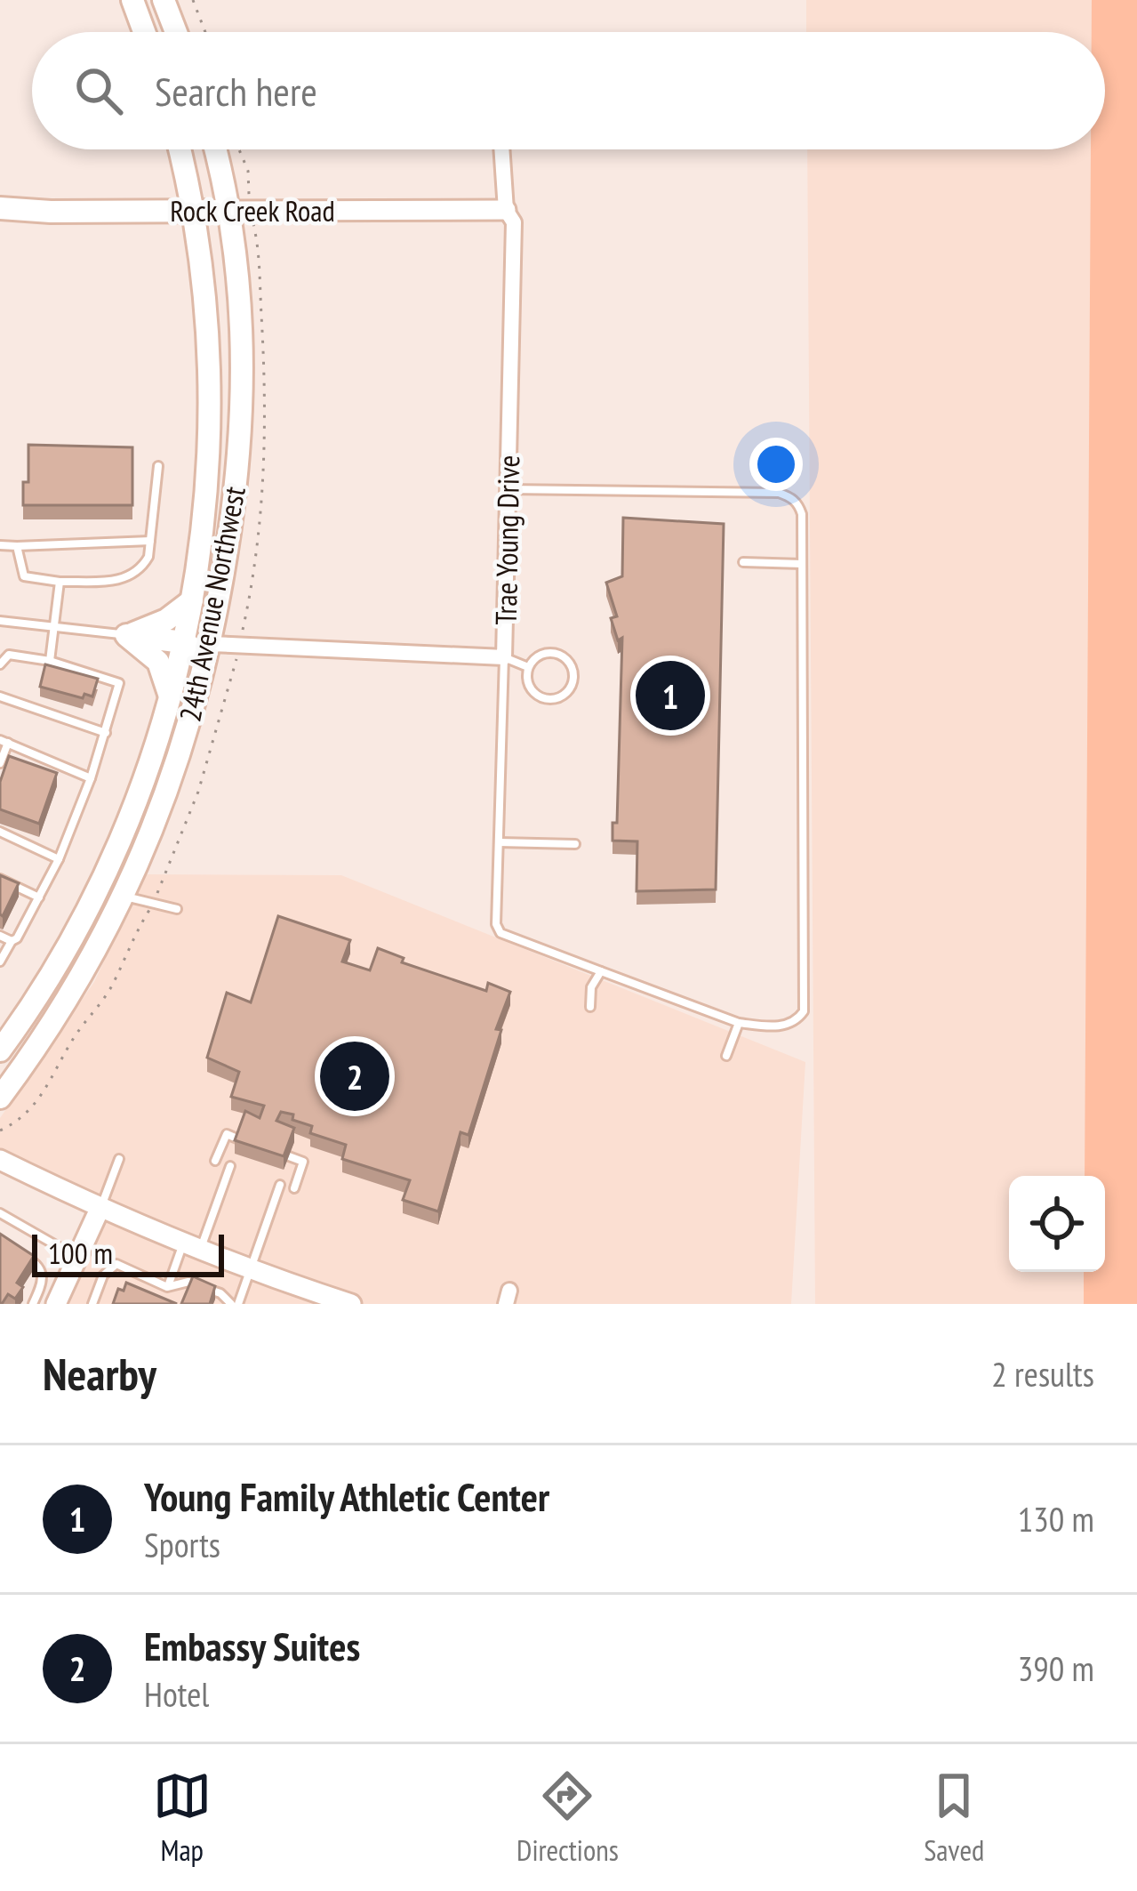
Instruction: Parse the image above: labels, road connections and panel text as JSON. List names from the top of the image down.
{
  "streets": {
    "main road": ["Rock Creek Road", "24th Avenue Northwest"],
    "street": ["Trae Young Drive"]
  },
  "crossings": [
    ["Rock Creek Road", "Trae Young Drive"],
    ["Rock Creek Road", "24th Avenue Northwest"],
    ["Trae Young Drive", "24th Avenue Northwest"]
  ],
  "scale_bar": "100 m",
  "page": {
    "search": "Search here",
    "pins": ["1", "2"],
    "scale": "100 m",
    "heading": ["Nearby", "2 results"],
    "list": [
      {
        "mark": "1",
        "name": "Young Family Athletic Center",
        "note": "Sports",
        "value": "130 m"
      },
      {
        "mark": "2",
        "name": "Embassy Suites",
        "note": "Hotel",
        "value": "390 m"
      }
    ],
    "nav": ["Map", "Directions", "Saved"]
  }
}
